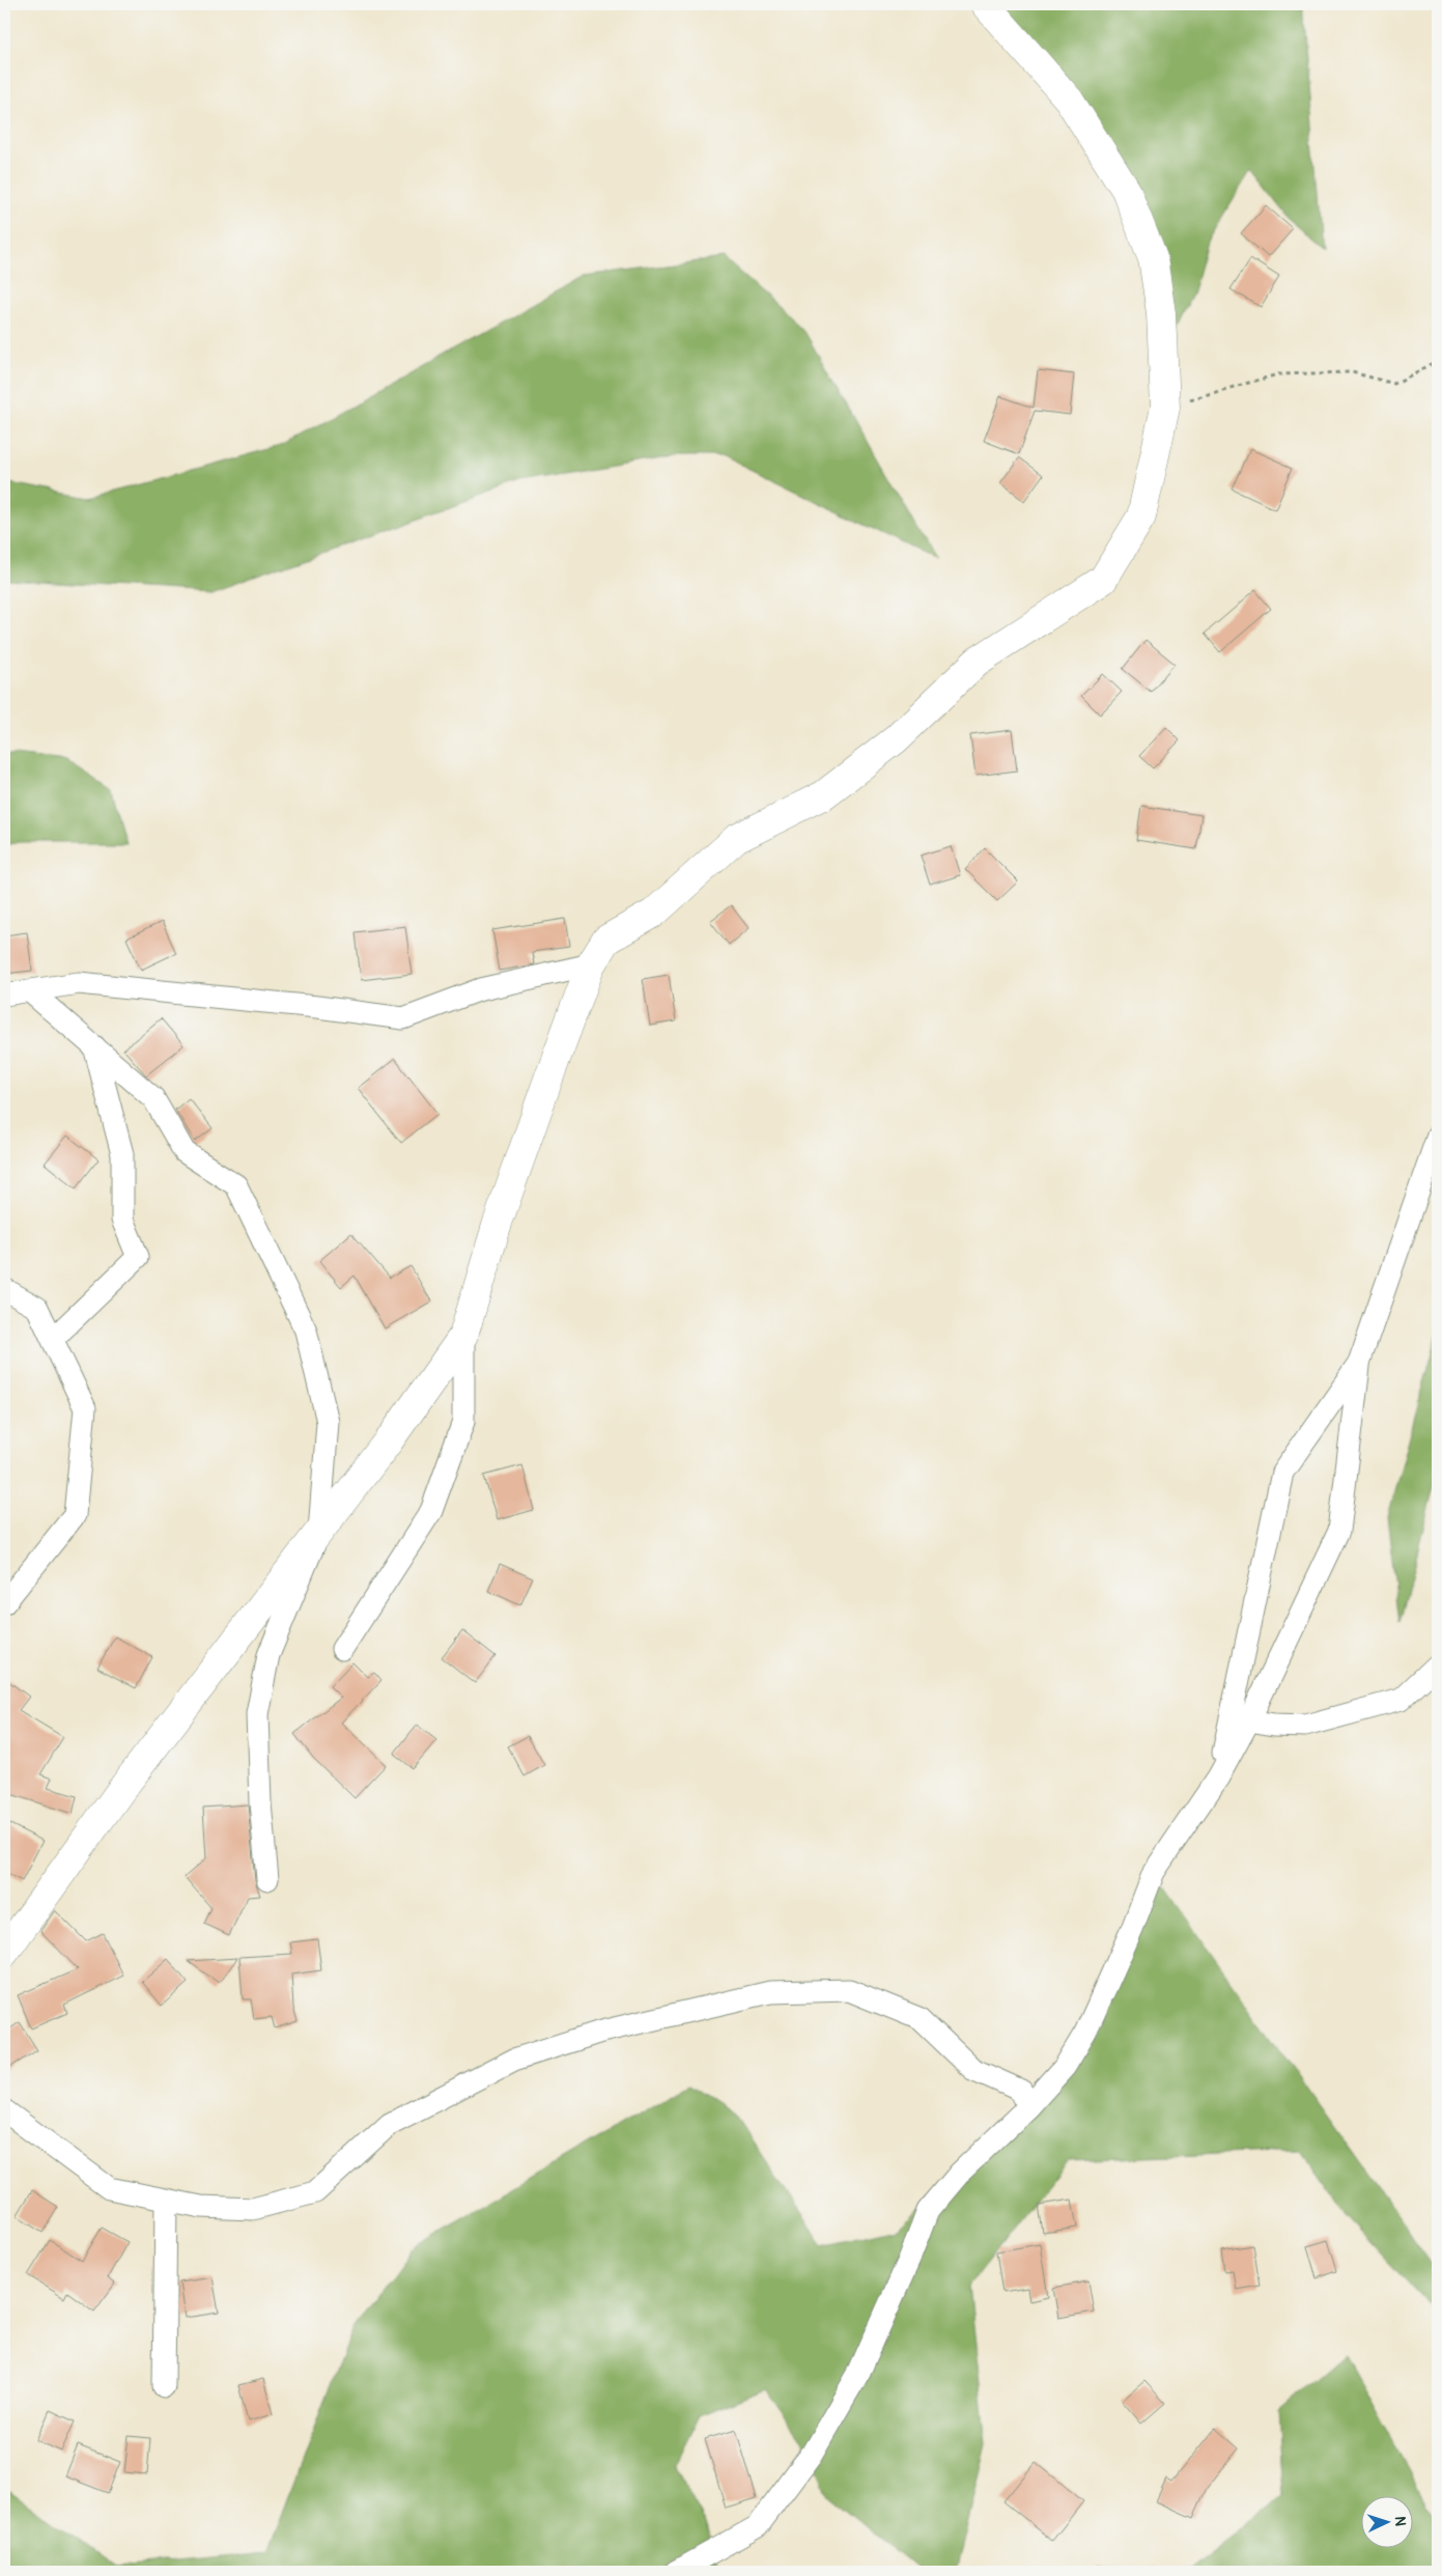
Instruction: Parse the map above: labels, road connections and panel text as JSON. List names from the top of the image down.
{
  "north": "right"
}
